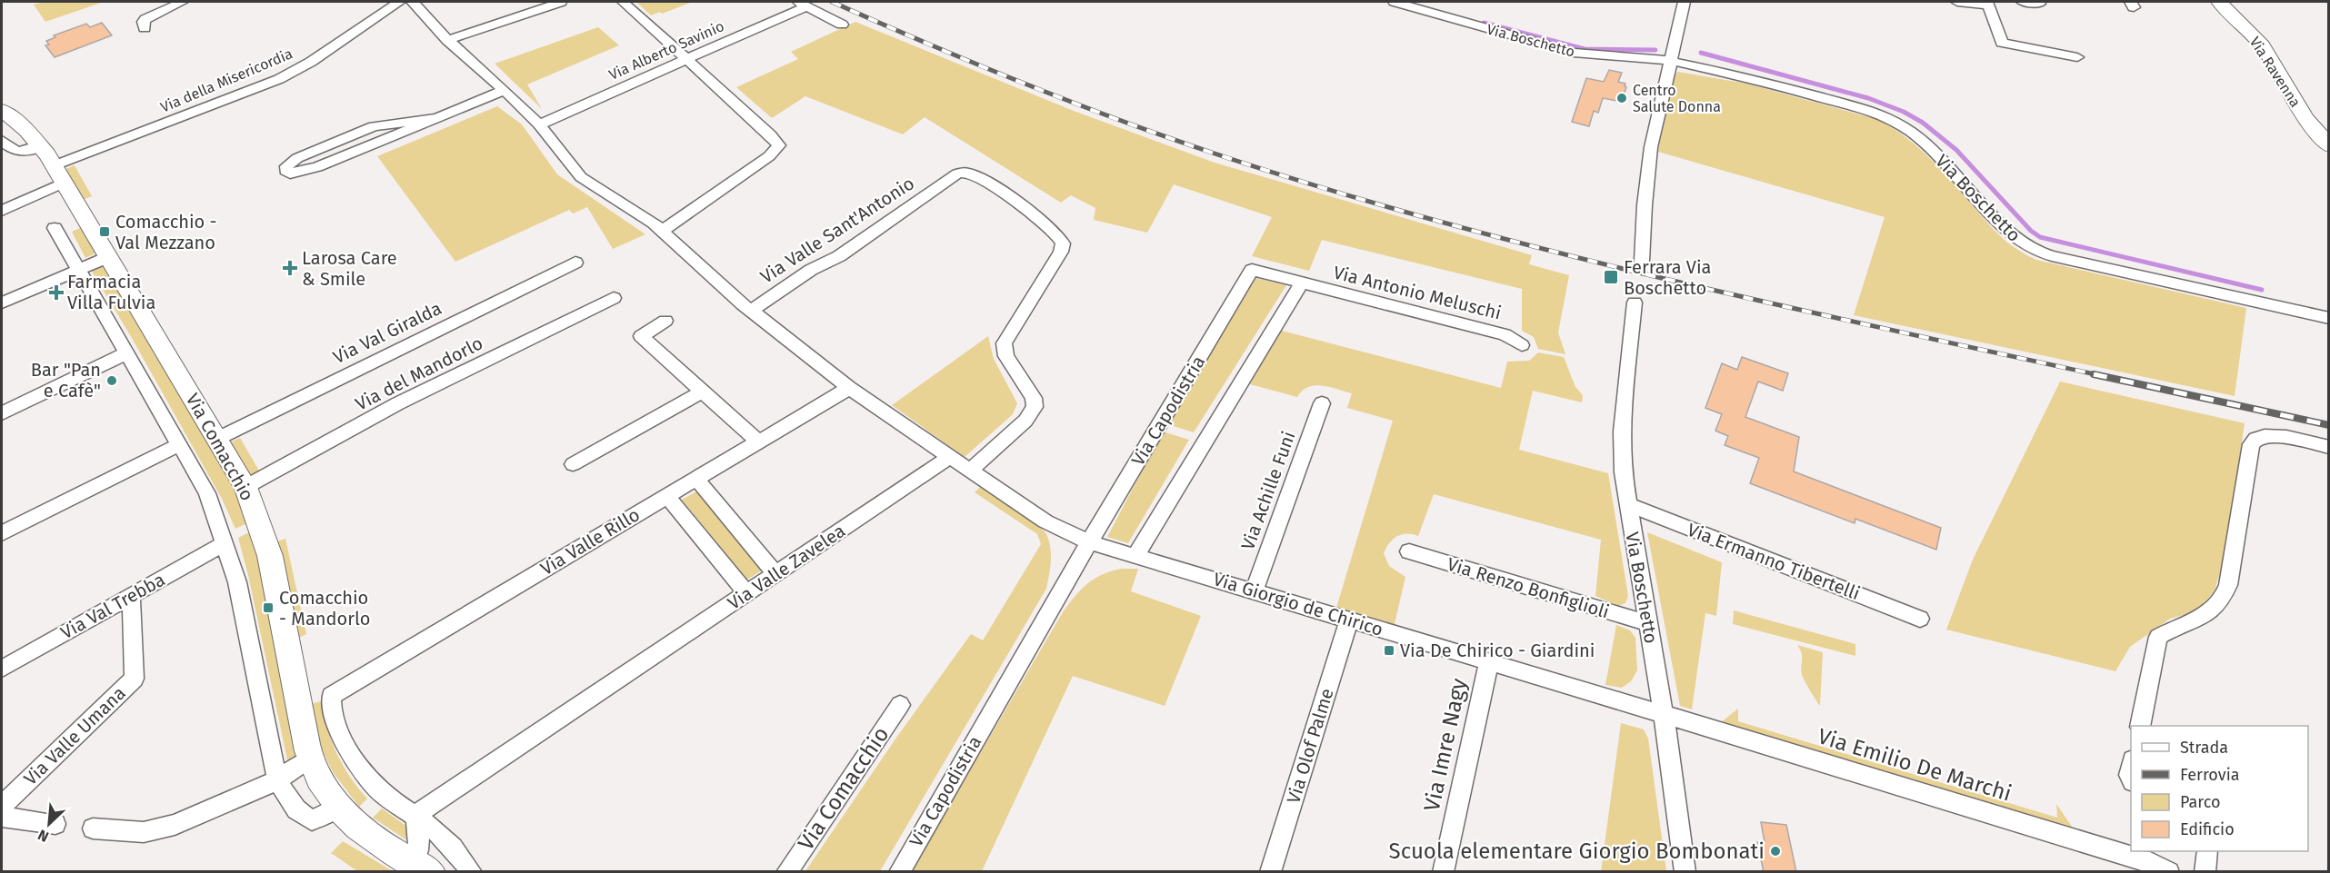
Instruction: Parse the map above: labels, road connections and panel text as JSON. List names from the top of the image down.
{
  "streets": {
    "main road": ["Via Ravenna", "Via Comacchio"],
    "street": [
      "Via Boschetto",
      "Via Alberto Savinio",
      "Via della Misericordia",
      "Via Valle Sant'Antonio",
      "Via Antonio Meluschi",
      "Via Val Giralda",
      "Via del Mandorlo",
      "Via Capodistria",
      "Via Achille Funi",
      "Via Valle Rillo",
      "Via Ermanno Tibertelli",
      "Via Valle Zavelea",
      "Via Renzo Bonfiglioli",
      "Via Giorgio de Chirico",
      "Via Val Trebba",
      "Via Valle Umana",
      "Via Imre Nagy",
      "Via Olof Palme",
      "Via Emilio De Marchi"
    ]
  },
  "crossings": [
    ["Via Boschetto", "Via Ermanno Tibertelli"],
    ["Via Boschetto", "Via Renzo Bonfiglioli"],
    ["Via Boschetto", "Via Giorgio de Chirico"],
    ["Via Boschetto", "Via Emilio De Marchi"],
    ["Via della Misericordia", "Via Comacchio"],
    ["Via Valle Sant'Antonio", "Via Giorgio de Chirico"],
    ["Via Antonio Meluschi", "Via Capodistria"],
    ["Via Val Giralda", "Via Comacchio"],
    ["Via del Mandorlo", "Via Comacchio"],
    ["Via Capodistria", "Via Giorgio de Chirico"],
    ["Via Comacchio", "Via Val Trebba"],
    ["Via Achille Funi", "Via Giorgio de Chirico"],
    ["Via Valle Rillo", "Via Valle Zavelea"],
    ["Via Valle Zavelea", "Via Giorgio de Chirico"],
    ["Via Giorgio de Chirico", "Via Imre Nagy"],
    ["Via Giorgio de Chirico", "Via Olof Palme"],
    ["Via Giorgio de Chirico", "Via Emilio De Marchi"],
    ["Via Val Trebba", "Via Valle Umana"]
  ],
  "places": {
    "other": ["Centro Salute Donna", "Bar \"Pan e Cafè\"", "Scuola elementare Giorgio Bombonati"],
    "transit": [
      "Comacchio - Val Mezzano",
      "Ferrara Via Boschetto",
      "Comacchio - Mandorlo",
      "Via De Chirico - Giardini"
    ],
    "health": ["Larosa Care & Smile", "Farmacia Villa Fulvia"]
  },
  "legend": [
    "Strada",
    "Ferrovia",
    "Parco",
    "Edificio"
  ],
  "north": "bottom left"
}
